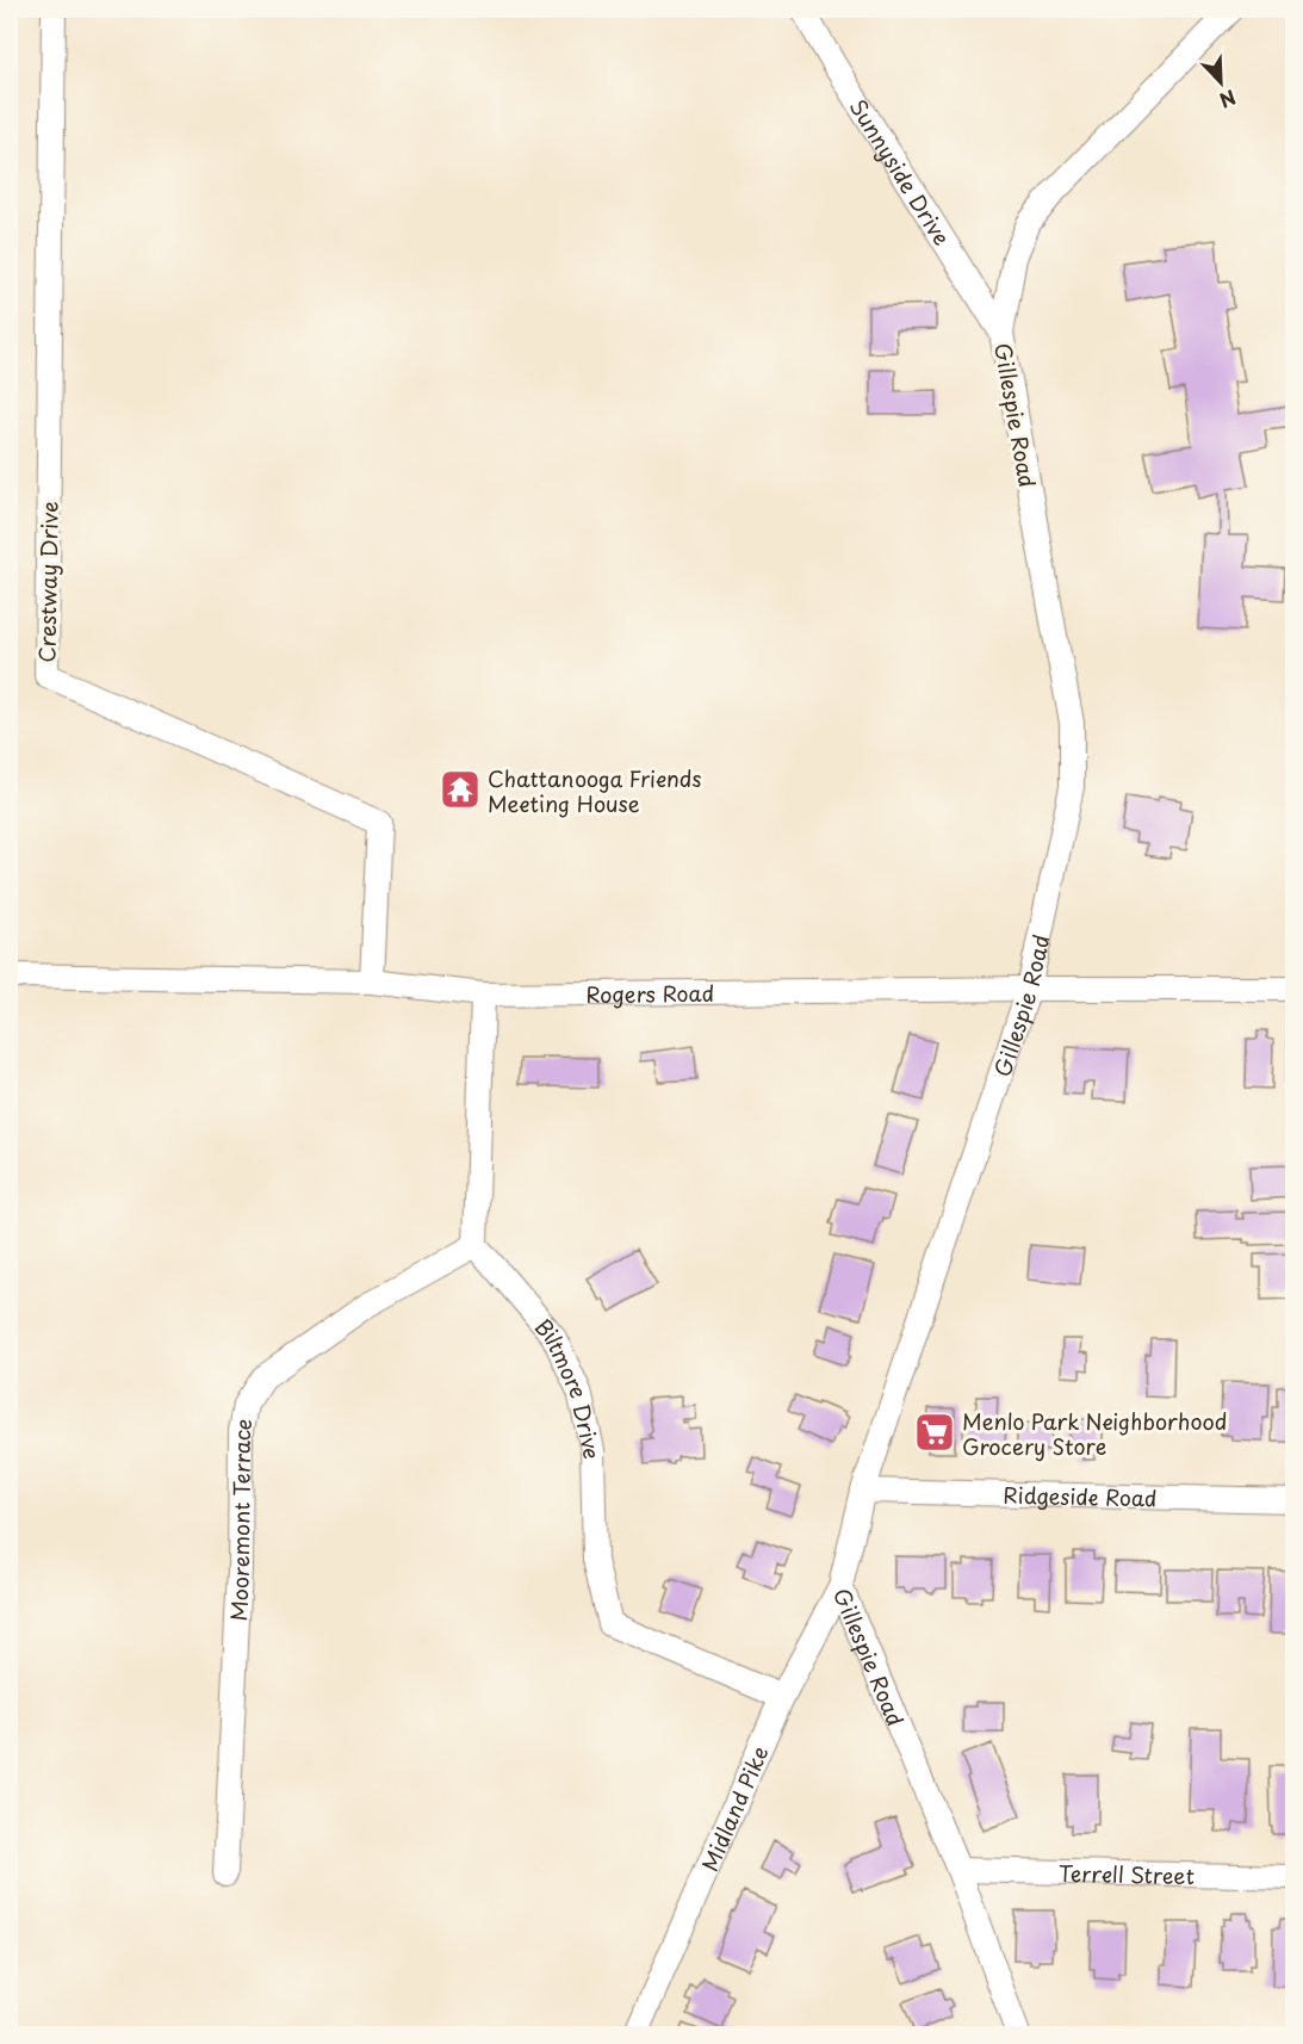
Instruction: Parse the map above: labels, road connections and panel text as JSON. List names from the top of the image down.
{
  "streets": {
    "street": [
      "Sunnyside Drive",
      "Gillespie Road",
      "Crestway Drive",
      "Rogers Road",
      "Biltmore Drive",
      "Ridgeside Road",
      "Mooremont Terrace",
      "Midland Pike",
      "Terrell Street"
    ]
  },
  "crossings": [
    ["Sunnyside Drive", "Gillespie Road"],
    ["Gillespie Road", "Rogers Road"],
    ["Gillespie Road", "Ridgeside Road"],
    ["Gillespie Road", "Midland Pike"],
    ["Gillespie Road", "Terrell Street"],
    ["Crestway Drive", "Rogers Road"],
    ["Biltmore Drive", "Mooremont Terrace"],
    ["Biltmore Drive", "Midland Pike"]
  ],
  "places": {
    "temple": ["Chattanooga Friends Meeting House"],
    "supermarket": ["Menlo Park Neighborhood Grocery Store"]
  },
  "north": "bottom right"
}
